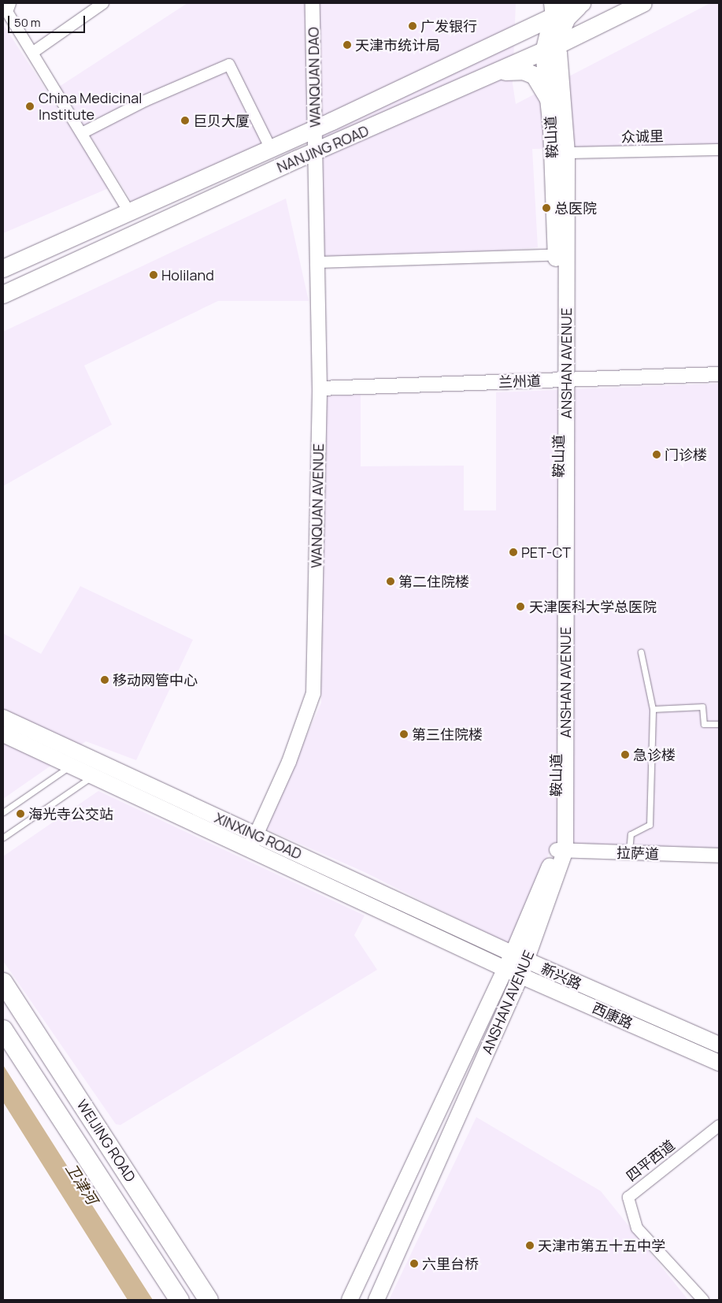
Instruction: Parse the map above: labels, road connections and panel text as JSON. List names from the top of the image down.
{
  "streets": {
    "highway": ["WEIJING ROAD"],
    "main road": [
      "鞍山道",
      "NANJING ROAD",
      "ANSHAN AVENUE",
      "XINXING ROAD",
      "新兴路",
      "西康路"
    ],
    "street": [
      "WANQUAN DAO",
      "众诚里",
      "兰州道",
      "WANQUAN AVENUE",
      "拉萨道",
      "四平西道"
    ]
  },
  "crossings": [
    ["WANQUAN DAO", "NANJING ROAD"],
    ["WANQUAN DAO", "WANQUAN AVENUE"],
    ["鞍山道", "ANSHAN AVENUE"],
    ["鞍山道", "兰州道"],
    ["鞍山道", "拉萨道"],
    ["NANJING ROAD", "WANQUAN AVENUE"],
    ["ANSHAN AVENUE", "XINXING ROAD"],
    ["ANSHAN AVENUE", "拉萨道"],
    ["ANSHAN AVENUE", "新兴路"],
    ["ANSHAN AVENUE", "西康路"],
    ["兰州道", "WANQUAN AVENUE"],
    ["WANQUAN AVENUE", "XINXING ROAD"],
    ["WANQUAN AVENUE", "西康路"],
    ["XINXING ROAD", "新兴路"],
    ["XINXING ROAD", "西康路"]
  ],
  "water": ["卫津河"],
  "places": [
    "广发银行",
    "天津市统计局",
    "China Medicinal Institute",
    "巨贝大厦",
    "总医院",
    "Holiland",
    "门诊楼",
    "PET-CT",
    "第二住院楼",
    "天津医科大学总医院",
    "移动网管中心",
    "第三住院楼",
    "急诊楼",
    "海光寺公交站",
    "天津市第五十五中学",
    "六里台桥"
  ],
  "scale_bar": "50 m"
}
